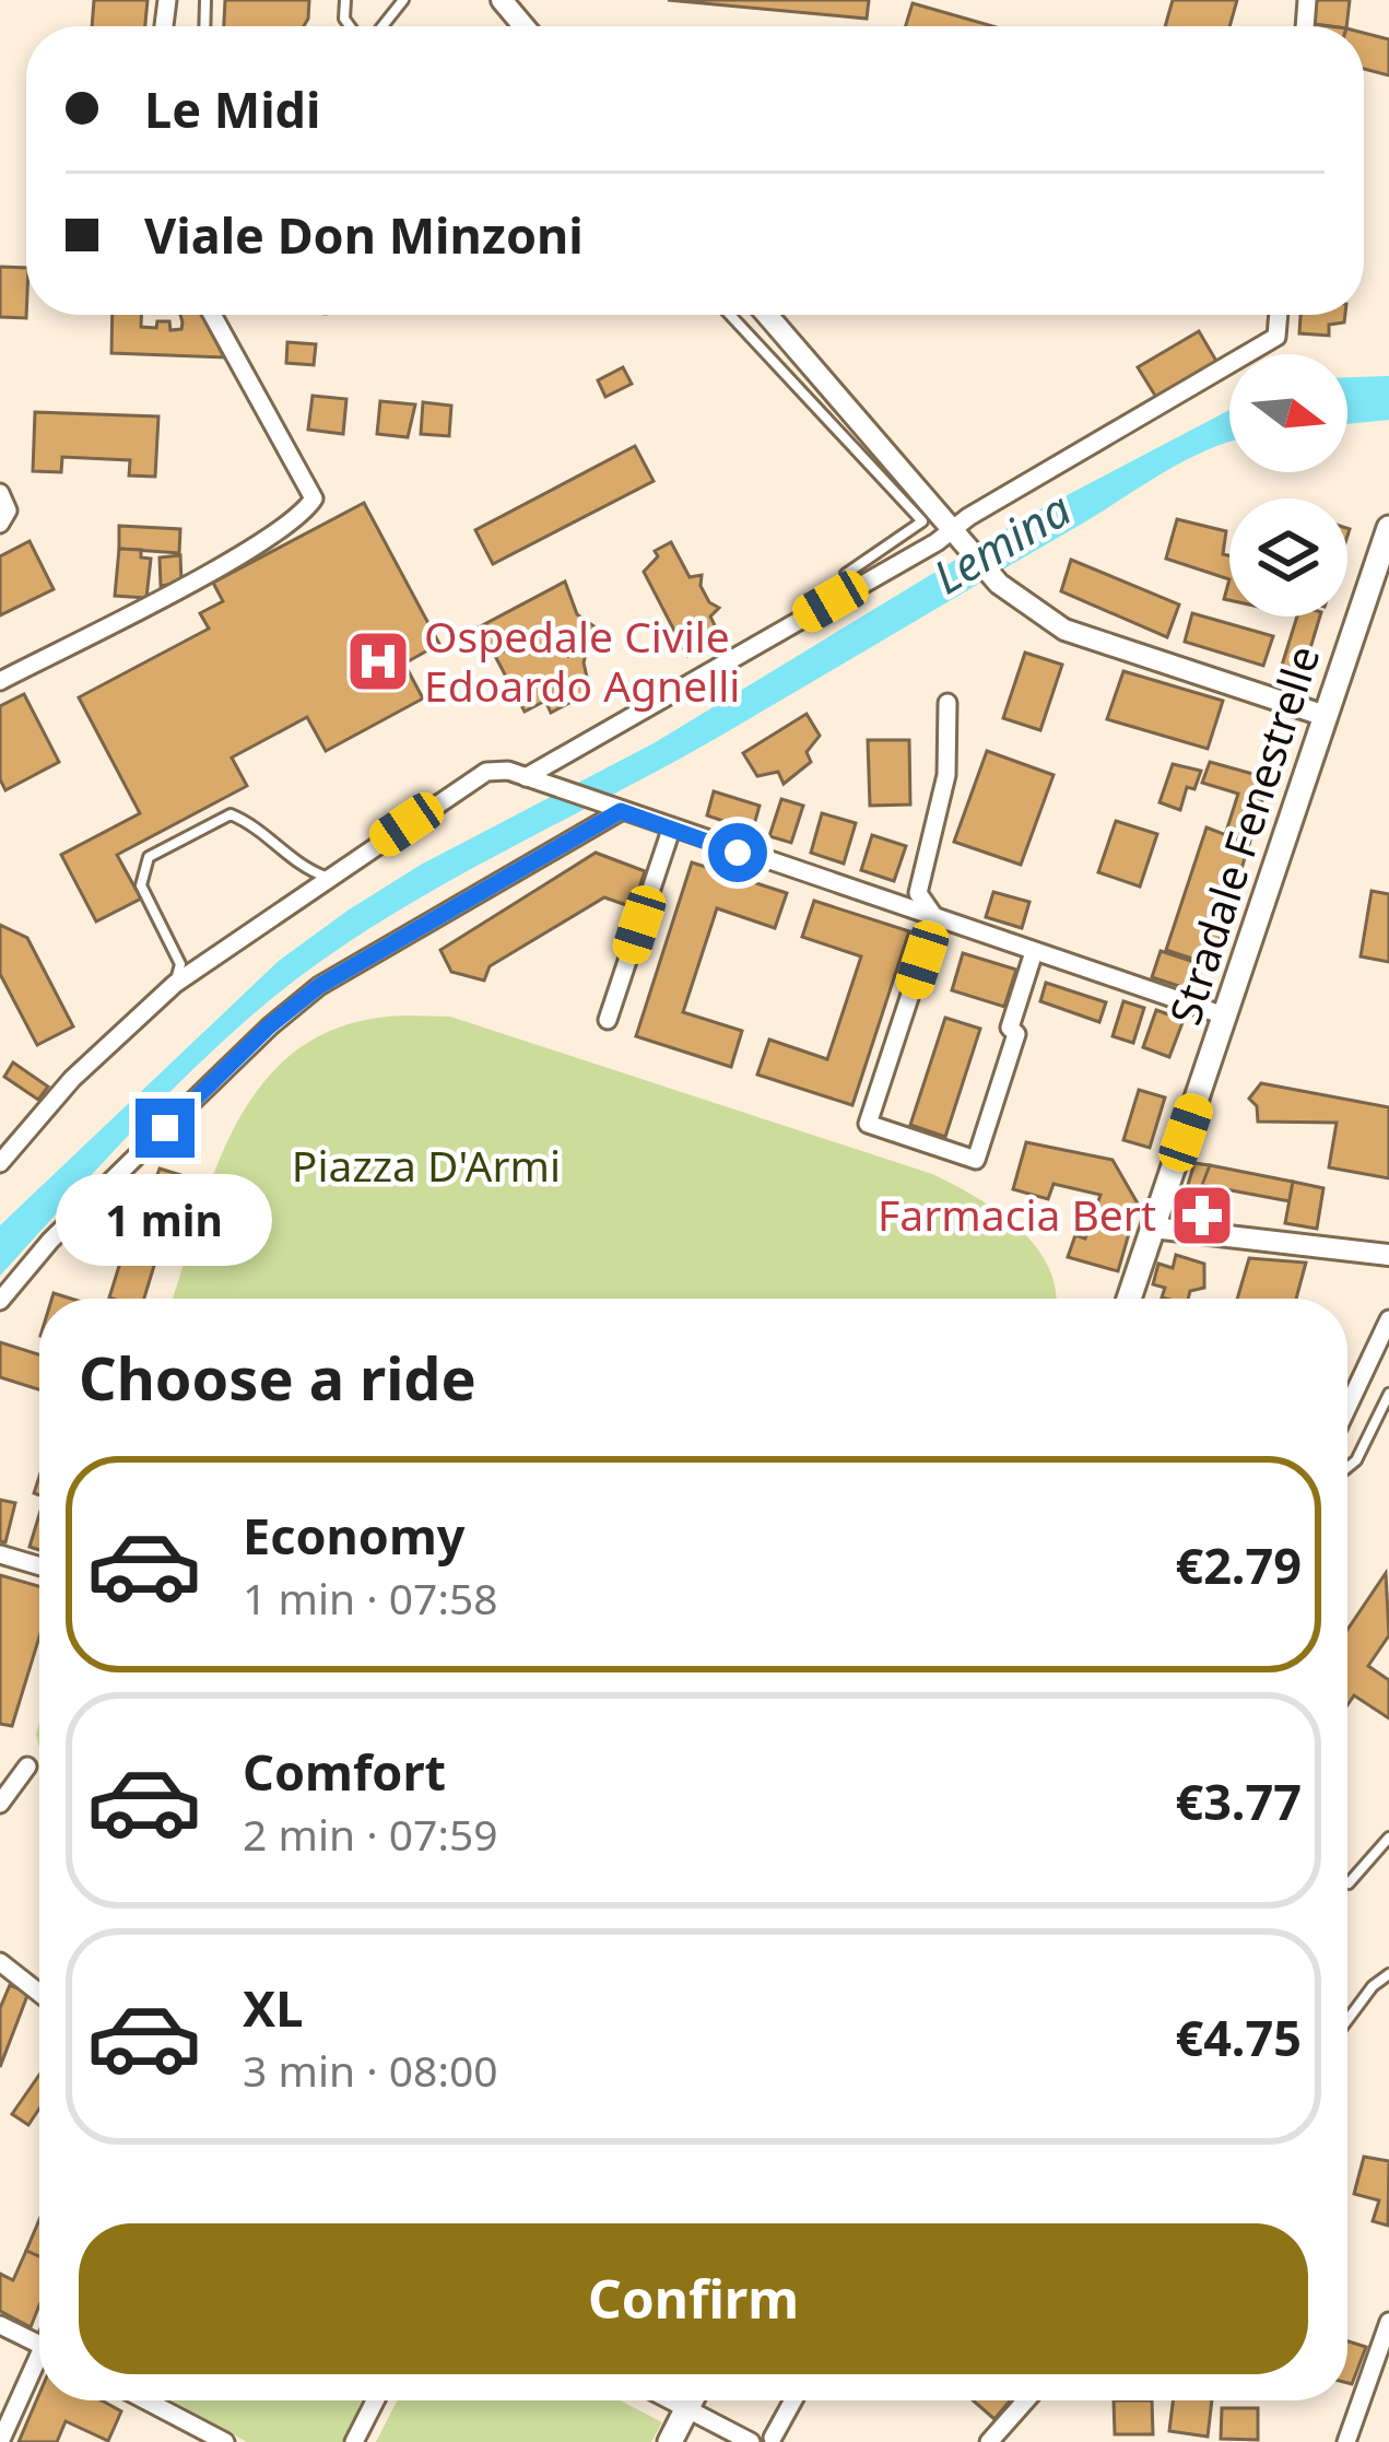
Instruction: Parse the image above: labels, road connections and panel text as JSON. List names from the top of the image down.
{
  "streets": {
    "main road": ["Stradale Fenestrelle"]
  },
  "water": ["Lemina"],
  "parks": ["Piazza D'Armi"],
  "places": {
    "hospital": ["Ospedale Civile Edoardo Agnelli"],
    "pharmacy": ["Farmacia Bert"]
  },
  "north": "right",
  "page": {
    "banner": ["Le Midi", "Viale Don Minzoni"],
    "bubble": "1 min",
    "heading": "Choose a ride",
    "list": [
      {
        "name": "Economy",
        "note": "1 min · 07:58",
        "value": "€2.79"
      },
      {
        "name": "Comfort",
        "note": "2 min · 07:59",
        "value": "€3.77"
      },
      {
        "name": "XL",
        "note": "3 min · 08:00",
        "value": "€4.75"
      }
    ],
    "buttons": "Confirm"
  }
}
